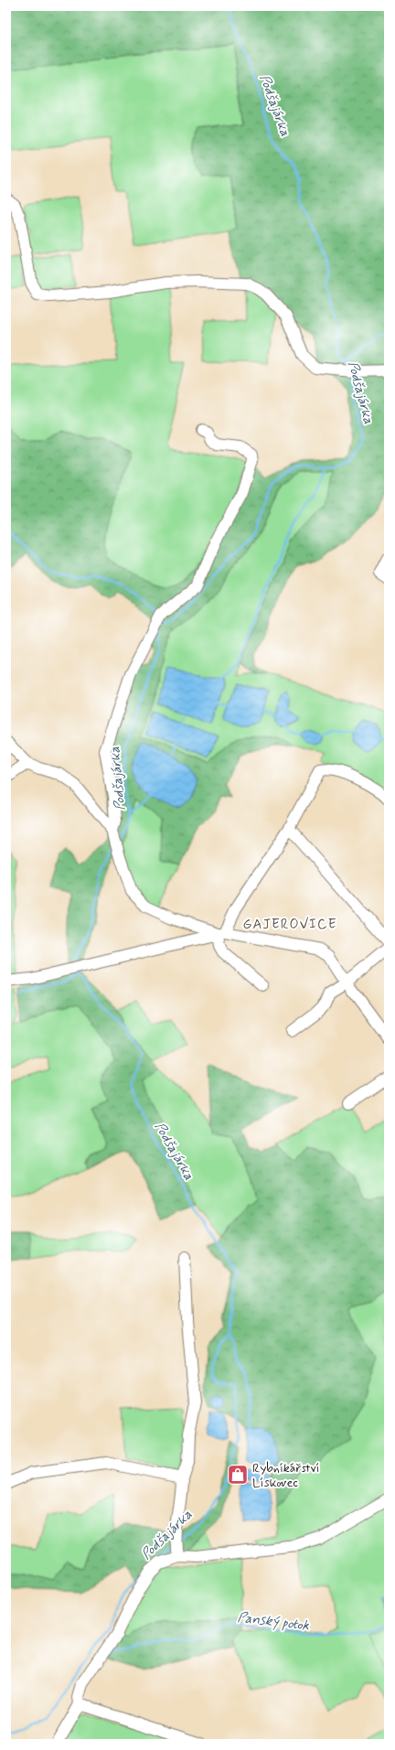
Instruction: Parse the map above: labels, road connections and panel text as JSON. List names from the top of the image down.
{
  "districts": ["GAJEROVICE"],
  "water": ["Podšajárka", "Panský potok"],
  "places": {
    "shop": ["Rybníkářství Lískovec"]
  }
}
